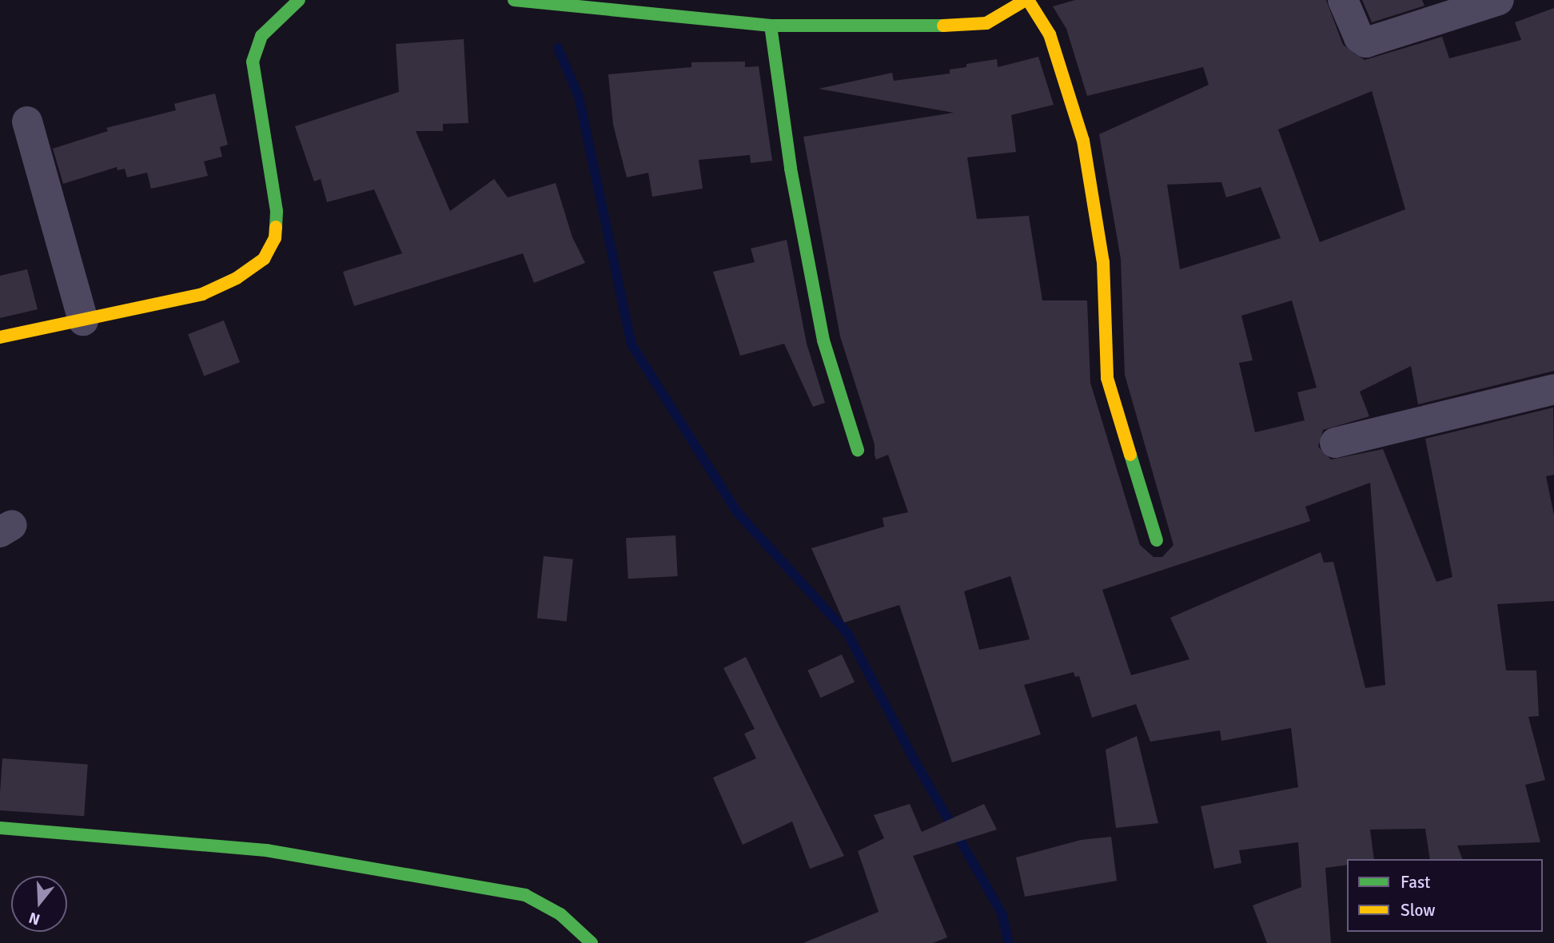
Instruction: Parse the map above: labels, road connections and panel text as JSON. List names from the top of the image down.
{
  "legend": ["Fast", "Slow"],
  "north": "bottom"
}
